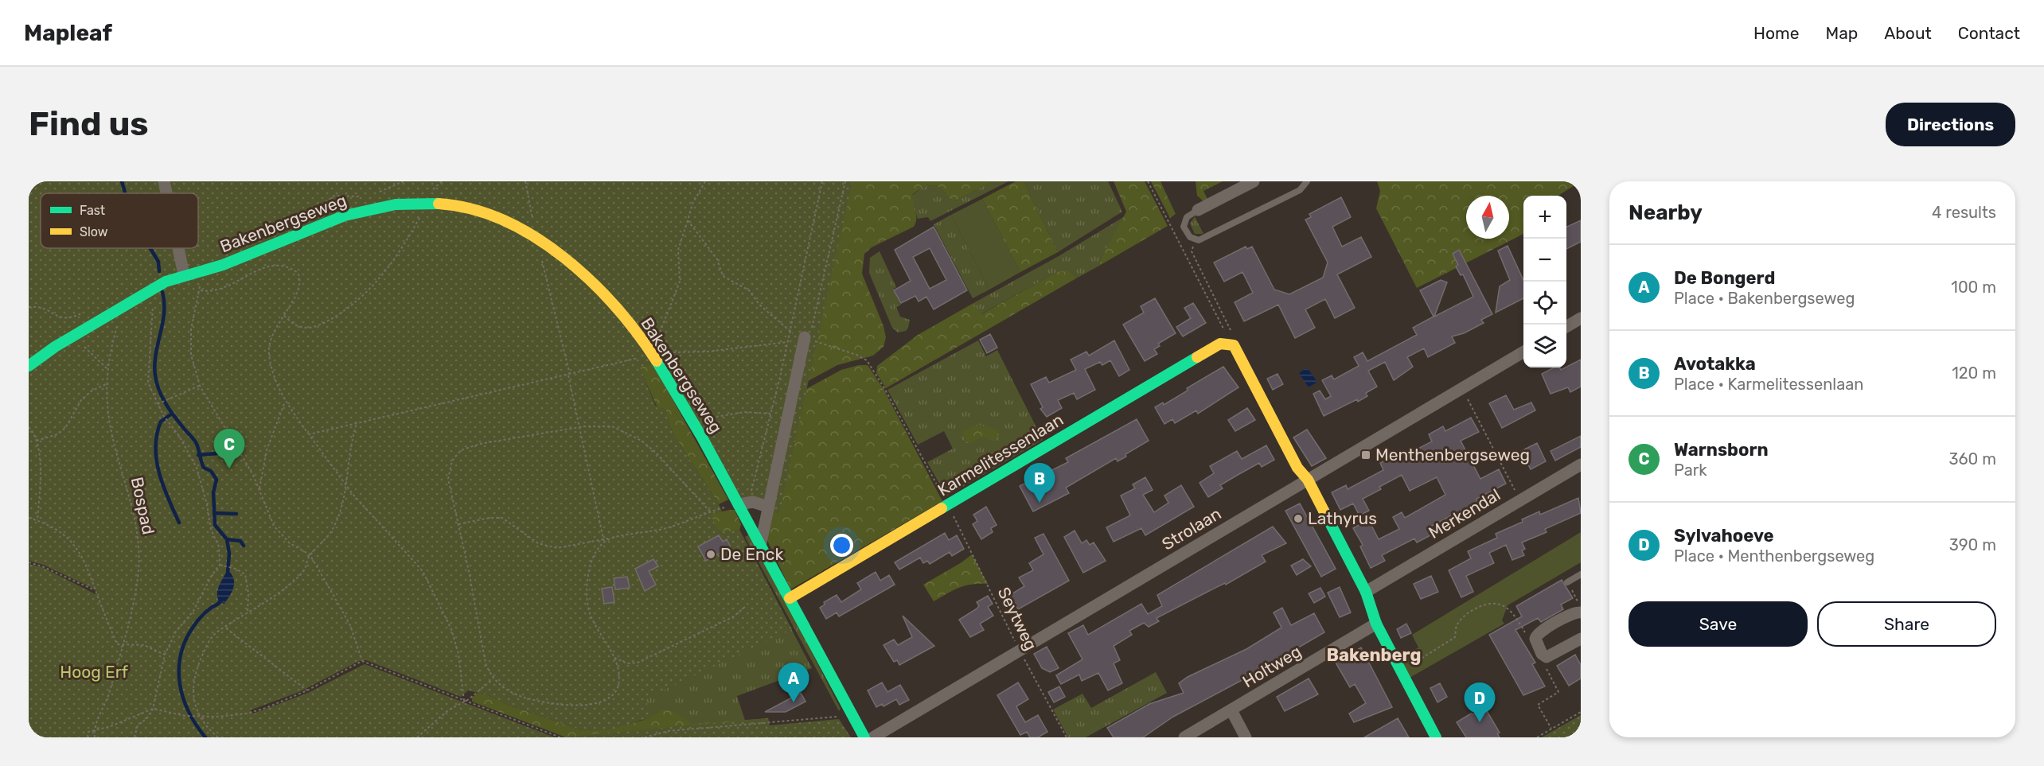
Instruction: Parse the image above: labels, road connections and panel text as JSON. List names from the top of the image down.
{
  "streets": {
    "street": [
      "Bakenbergseweg",
      "Karmelitessenlaan",
      "Merkendal",
      "Strolaan",
      "Holtweg"
    ],
    "path": ["Bospad", "Seytweg"]
  },
  "crossings": [
    ["Bakenbergseweg", "Karmelitessenlaan"],
    ["Bakenbergseweg", "Bospad"],
    ["Karmelitessenlaan", "Strolaan"],
    ["Strolaan", "Seytweg"]
  ],
  "districts": ["Bakenberg"],
  "parks": ["Hoog Erf"],
  "places": {
    "transit": ["Menthenbergseweg"],
    "other": ["Lathyrus", "De Enck"]
  },
  "legend": ["Fast", "Slow"],
  "north": "top",
  "page": {
    "header": "Mapleaf",
    "nav": [
      "Home",
      "Map",
      "About",
      "Contact"
    ],
    "buttons": [
      "Directions",
      ["Save", "Share"]
    ],
    "title": "Find us",
    "heading": ["Nearby", "4 results"],
    "map_buttons": ["+", "−"],
    "list": [
      {
        "mark": "A",
        "name": "De Bongerd",
        "note": "Place · Bakenbergseweg",
        "value": "100 m"
      },
      {
        "mark": "B",
        "name": "Avotakka",
        "note": "Place · Karmelitessenlaan",
        "value": "120 m"
      },
      {
        "mark": "C",
        "name": "Warnsborn",
        "note": "Park",
        "value": "360 m"
      },
      {
        "mark": "D",
        "name": "Sylvahoeve",
        "note": "Place · Menthenbergseweg",
        "value": "390 m"
      }
    ],
    "pins": [
      "C",
      "B",
      "A",
      "D"
    ]
  }
}
